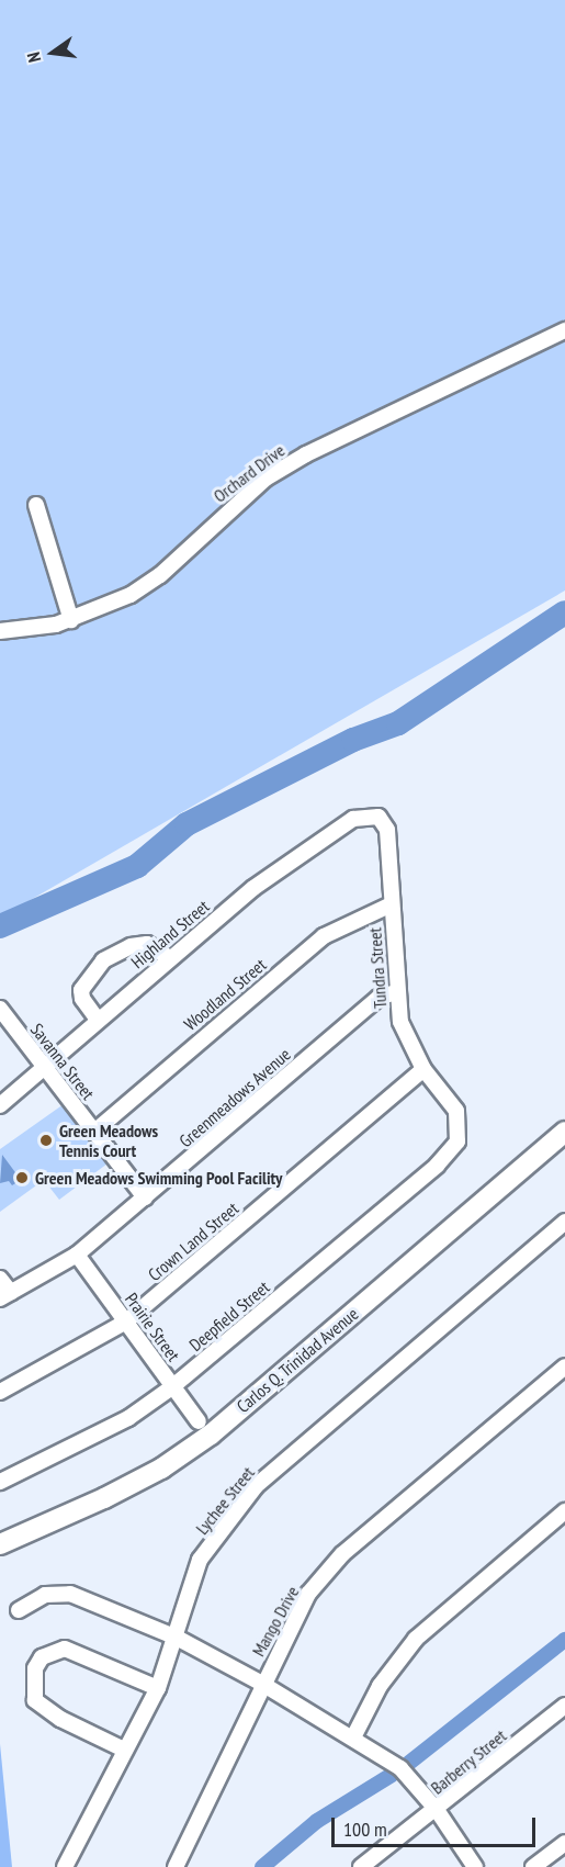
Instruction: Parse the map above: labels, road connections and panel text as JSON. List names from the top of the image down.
{
  "streets": {
    "main road": ["Carlos Q. Trinidad Avenue"],
    "street": [
      "Orchard Drive",
      "Highland Street",
      "Tundra Street",
      "Woodland Street",
      "Savanna Street",
      "Greenmeadows Avenue",
      "Crown Land Street",
      "Deepfield Street",
      "Prairie Street",
      "Lychee Street",
      "Mango Drive",
      "Barberry Street"
    ]
  },
  "crossings": [
    ["Highland Street", "Tundra Street"],
    ["Highland Street", "Savanna Street"],
    ["Tundra Street", "Woodland Street"],
    ["Tundra Street", "Greenmeadows Avenue"],
    ["Tundra Street", "Crown Land Street"],
    ["Tundra Street", "Deepfield Street"],
    ["Woodland Street", "Savanna Street"],
    ["Savanna Street", "Greenmeadows Avenue"],
    ["Greenmeadows Avenue", "Prairie Street"],
    ["Crown Land Street", "Prairie Street"],
    ["Deepfield Street", "Prairie Street"]
  ],
  "places": ["Green Meadows Tennis Court", "Green Meadows Swimming Pool Facility"],
  "scale_bar": "100 m",
  "north": "left"
}
